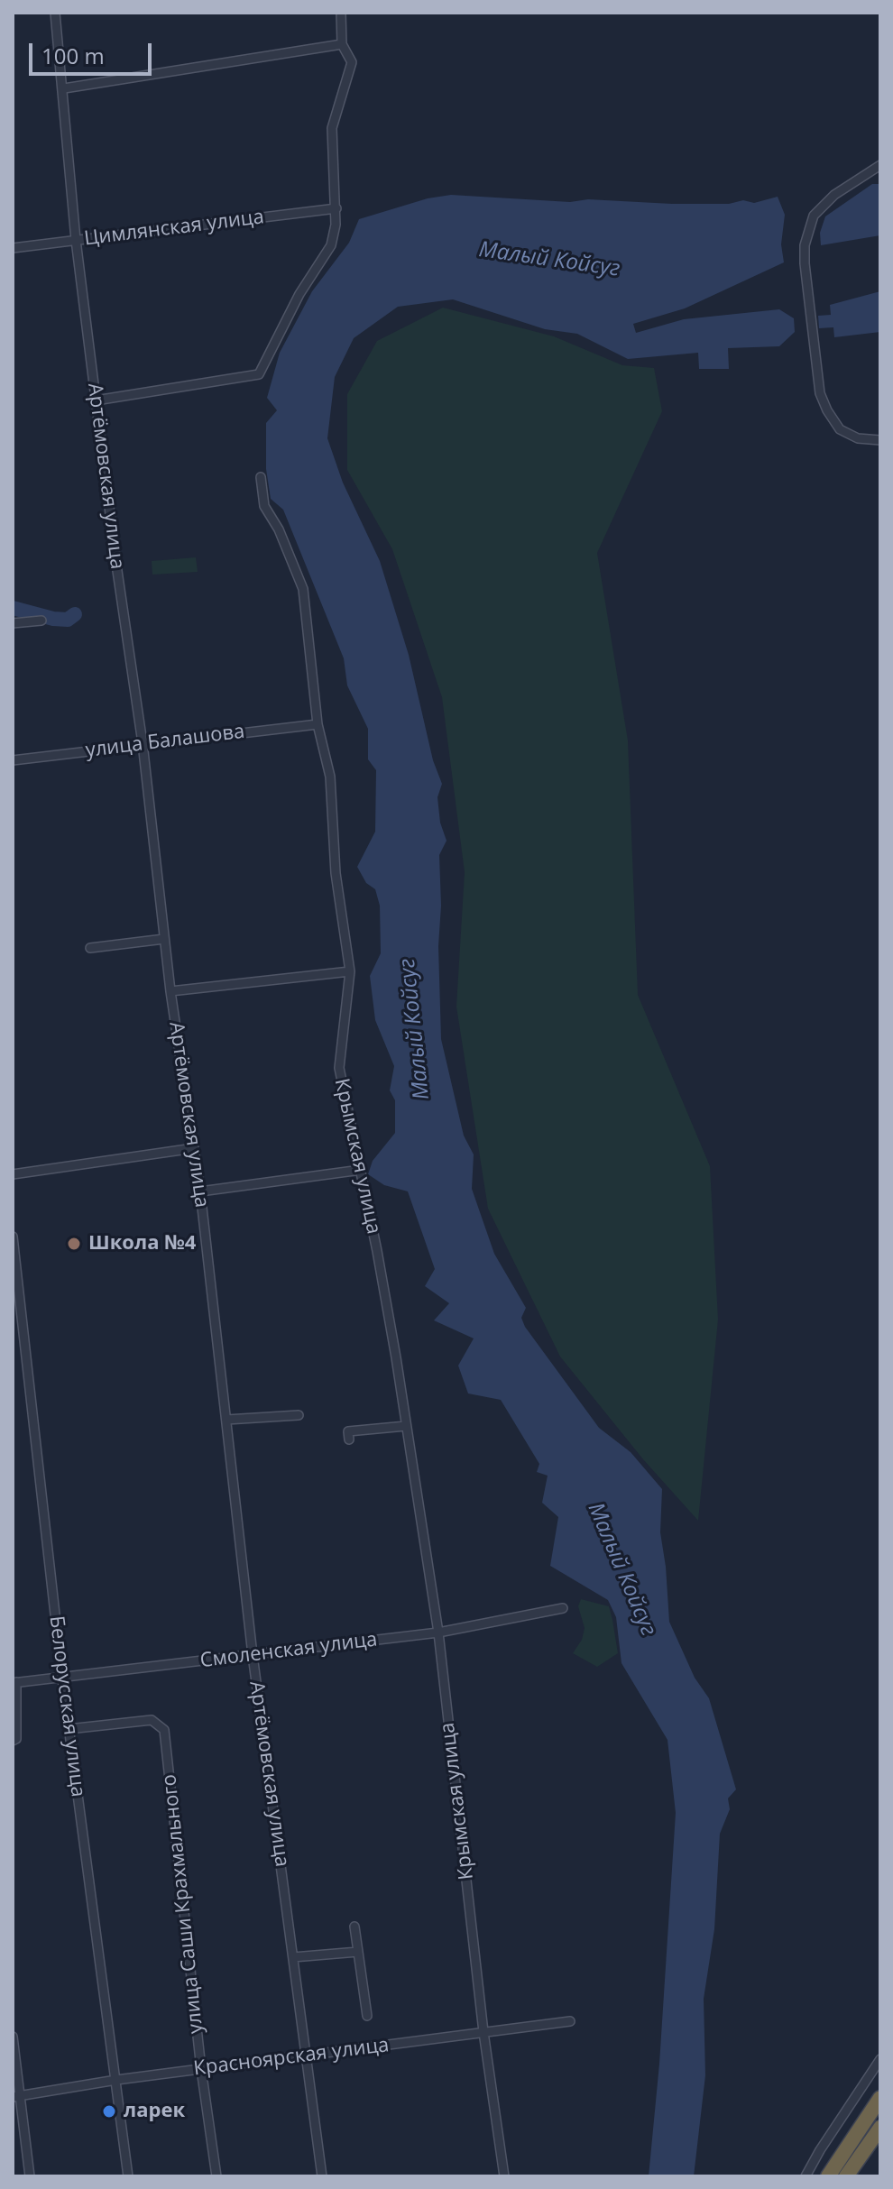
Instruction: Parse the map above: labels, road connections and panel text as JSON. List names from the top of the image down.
{
  "streets": {
    "street": [
      "Цимлянская улица",
      "Артёмовская улица",
      "улица Балашова",
      "Крымская улица",
      "Смоленская улица",
      "Белорусская улица",
      "улица Саши Крахмального",
      "Красноярская улица"
    ]
  },
  "crossings": [
    ["Цимлянская улица", "Артёмовская улица"],
    ["Артёмовская улица", "улица Балашова"],
    ["Артёмовская улица", "Смоленская улица"],
    ["Артёмовская улица", "Красноярская улица"],
    ["улица Балашова", "Крымская улица"],
    ["Крымская улица", "Смоленская улица"],
    ["Крымская улица", "Красноярская улица"],
    ["Смоленская улица", "Белорусская улица"],
    ["Белорусская улица", "улица Саши Крахмального"],
    ["Белорусская улица", "Красноярская улица"],
    ["улица Саши Крахмального", "Красноярская улица"]
  ],
  "water": ["Малый Койсуг"],
  "places": ["Школа №4", "ларек"],
  "scale_bar": "100 m"
}
